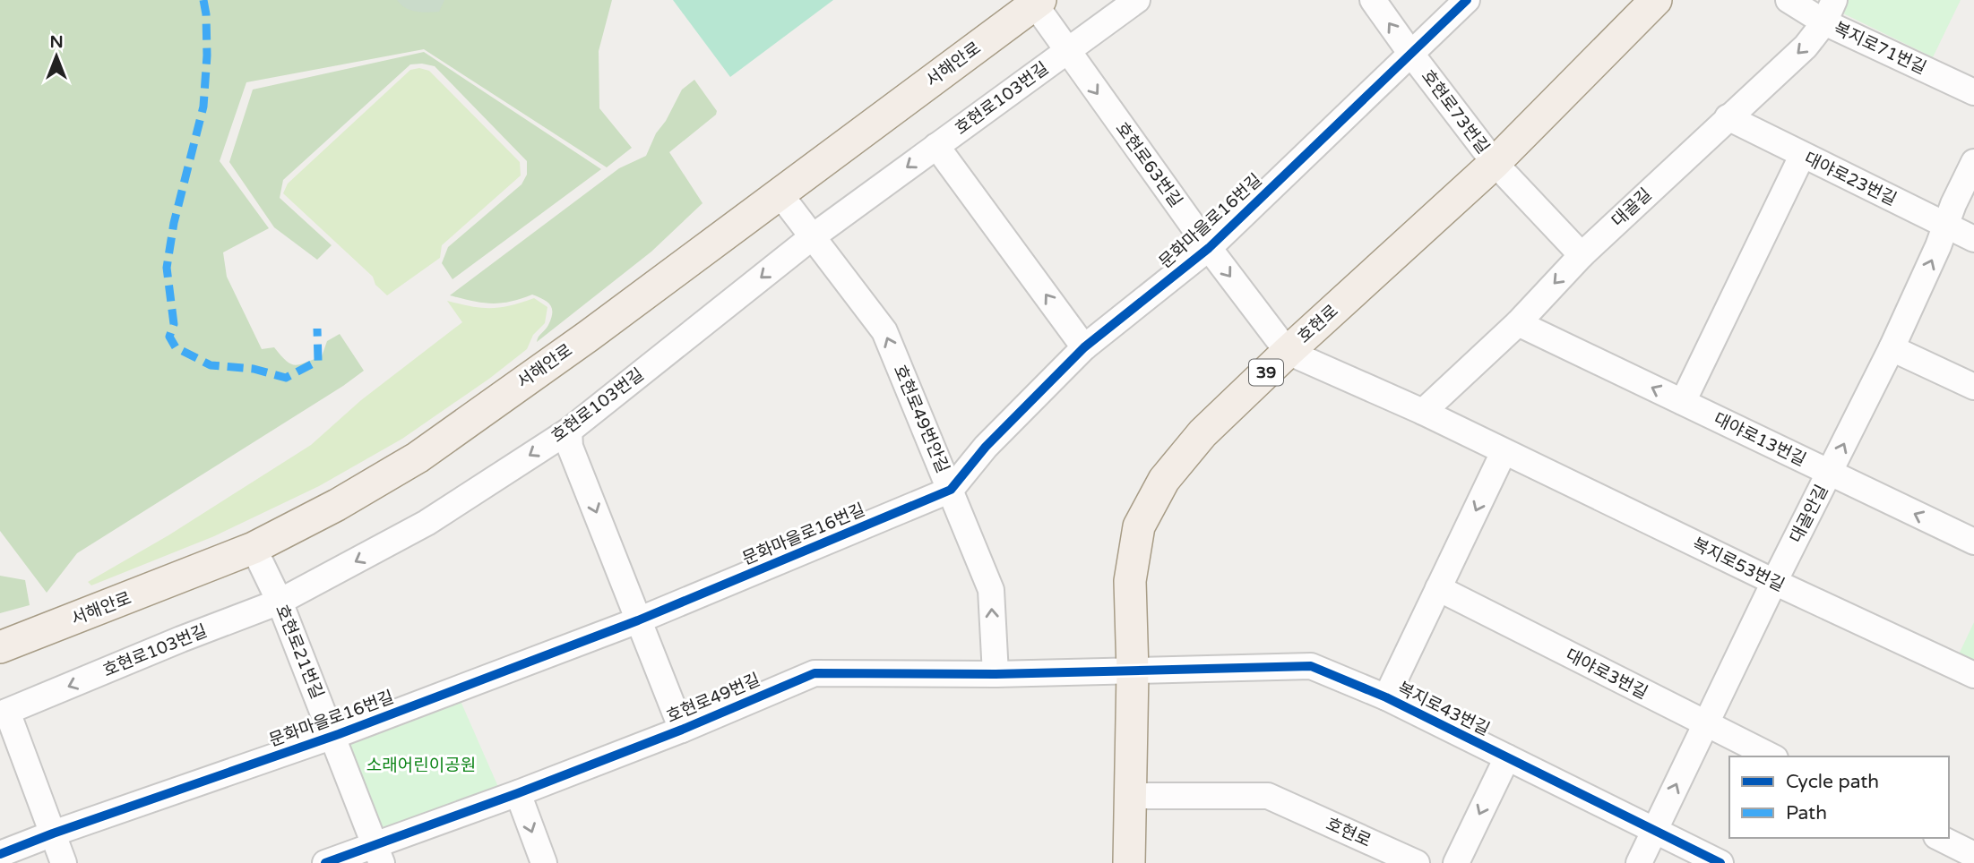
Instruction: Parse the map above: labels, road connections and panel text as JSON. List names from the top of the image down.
{
  "streets": {
    "main road": ["서해안로", "호현로", "39"],
    "street": [
      "복지로71번길",
      "호현로103번길",
      "호현로73번길",
      "호현로63번길",
      "대야로23번길",
      "대골길",
      "문화마을로16번길",
      "호현로49번안길",
      "대야로13번길",
      "대골안길",
      "복지로53번길",
      "호현로21번길",
      "대야로3번길",
      "호현로49번길",
      "복지로43번길"
    ]
  },
  "crossings": [
    ["복지로71번길", "대골길"],
    ["서해안로", "호현로63번길"],
    ["서해안로", "호현로49번안길"],
    ["서해안로", "호현로21번길"],
    ["호현로103번길", "호현로63번길"],
    ["호현로103번길", "호현로49번안길"],
    ["호현로103번길", "호현로21번길"],
    ["호현로73번길", "대골길"],
    ["호현로73번길", "문화마을로16번길"],
    ["호현로73번길", "호현로"],
    ["호현로63번길", "문화마을로16번길"],
    ["호현로63번길", "호현로"],
    ["호현로63번길", "복지로53번길"],
    ["대야로23번길", "대골길"],
    ["대야로23번길", "대골안길"],
    ["대골길", "대야로13번길"],
    ["대골길", "복지로53번길"],
    ["문화마을로16번길", "호현로49번안길"],
    ["문화마을로16번길", "호현로21번길"],
    ["호현로", "복지로53번길"],
    ["호현로", "호현로49번길"],
    ["호현로", "복지로43번길"],
    ["호현로49번안길", "호현로49번길"],
    ["대야로13번길", "대골안길"],
    ["대골안길", "복지로53번길"],
    ["대골안길", "대야로3번길"],
    ["대골안길", "복지로43번길"],
    ["호현로21번길", "호현로49번길"],
    ["호현로49번길", "복지로43번길"]
  ],
  "one_way": ["호현로103번길", "대골길", "대야로13번길"],
  "parks": ["소래어린이공원"],
  "legend": ["Cycle path", "Path"],
  "north": "top"
}
